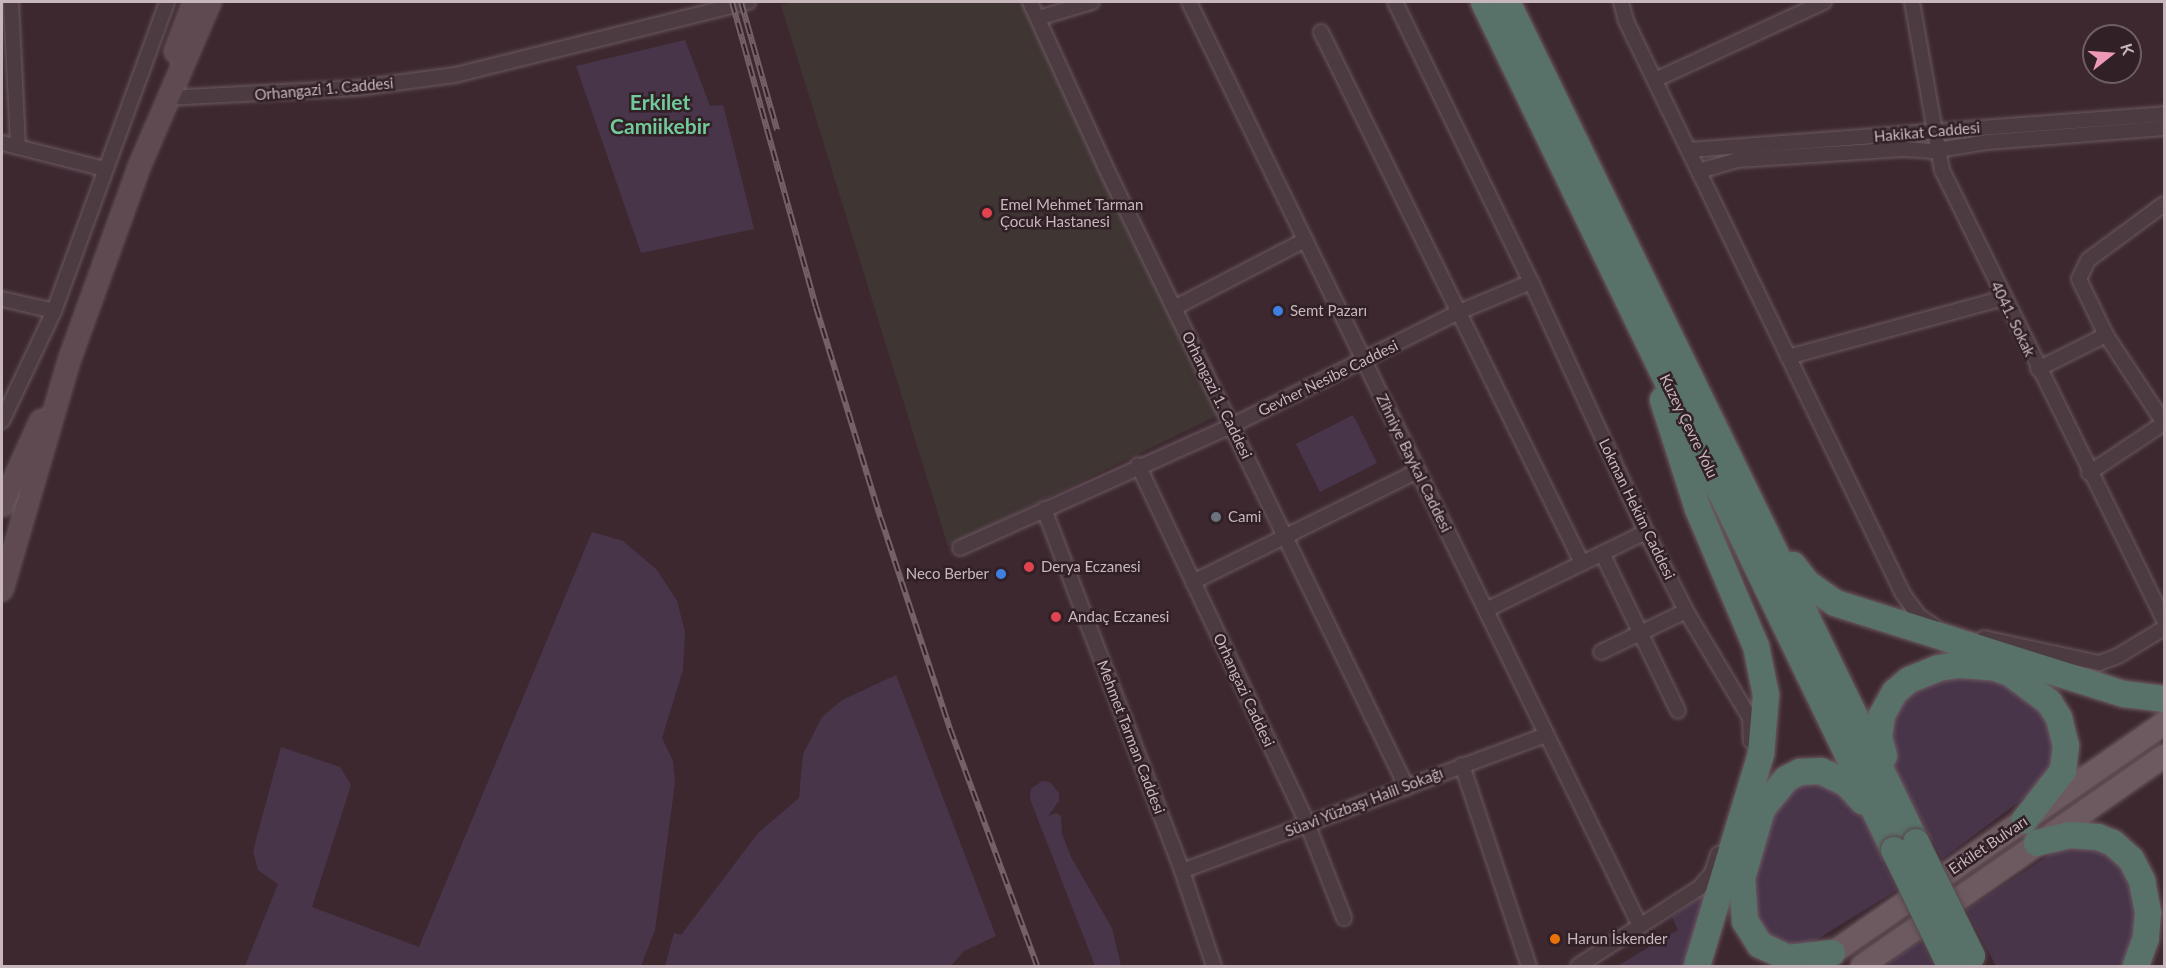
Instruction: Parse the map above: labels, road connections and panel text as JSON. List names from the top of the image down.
{
  "streets": {
    "highway": ["Kuzey Çevre Yolu"],
    "main road": ["Erkilet Bulvarı"],
    "street": [
      "Orhangazi 1. Caddesi",
      "Hakikat Caddesi",
      "4041. Sokak",
      "Gevher Nesibe Caddesi",
      "Zihniye Baykal Caddesi",
      "Lokman Hekim Caddesi",
      "Orhangazi Caddesi",
      "Mehmet Tarman Caddesi",
      "Süavi Yüzbaşı Halil Sokağı"
    ]
  },
  "crossings": [
    ["Orhangazi 1. Caddesi", "Gevher Nesibe Caddesi"],
    ["Orhangazi 1. Caddesi", "Süavi Yüzbaşı Halil Sokağı"],
    ["Hakikat Caddesi", "4041. Sokak"],
    ["Gevher Nesibe Caddesi", "Zihniye Baykal Caddesi"],
    ["Gevher Nesibe Caddesi", "Lokman Hekim Caddesi"],
    ["Gevher Nesibe Caddesi", "Orhangazi Caddesi"],
    ["Gevher Nesibe Caddesi", "Mehmet Tarman Caddesi"],
    ["Zihniye Baykal Caddesi", "Lokman Hekim Caddesi"],
    ["Zihniye Baykal Caddesi", "Süavi Yüzbaşı Halil Sokağı"],
    ["Orhangazi Caddesi", "Süavi Yüzbaşı Halil Sokağı"],
    ["Mehmet Tarman Caddesi", "Süavi Yüzbaşı Halil Sokağı"]
  ],
  "districts": ["Erkilet Camiikebir"],
  "places": [
    "Emel Mehmet Tarman Çocuk Hastanesi",
    "Semt Pazarı",
    "Cami",
    "Derya Eczanesi",
    "Neco Berber",
    "Andaç Eczanesi",
    "Harun İskender"
  ],
  "north": "right"
}
